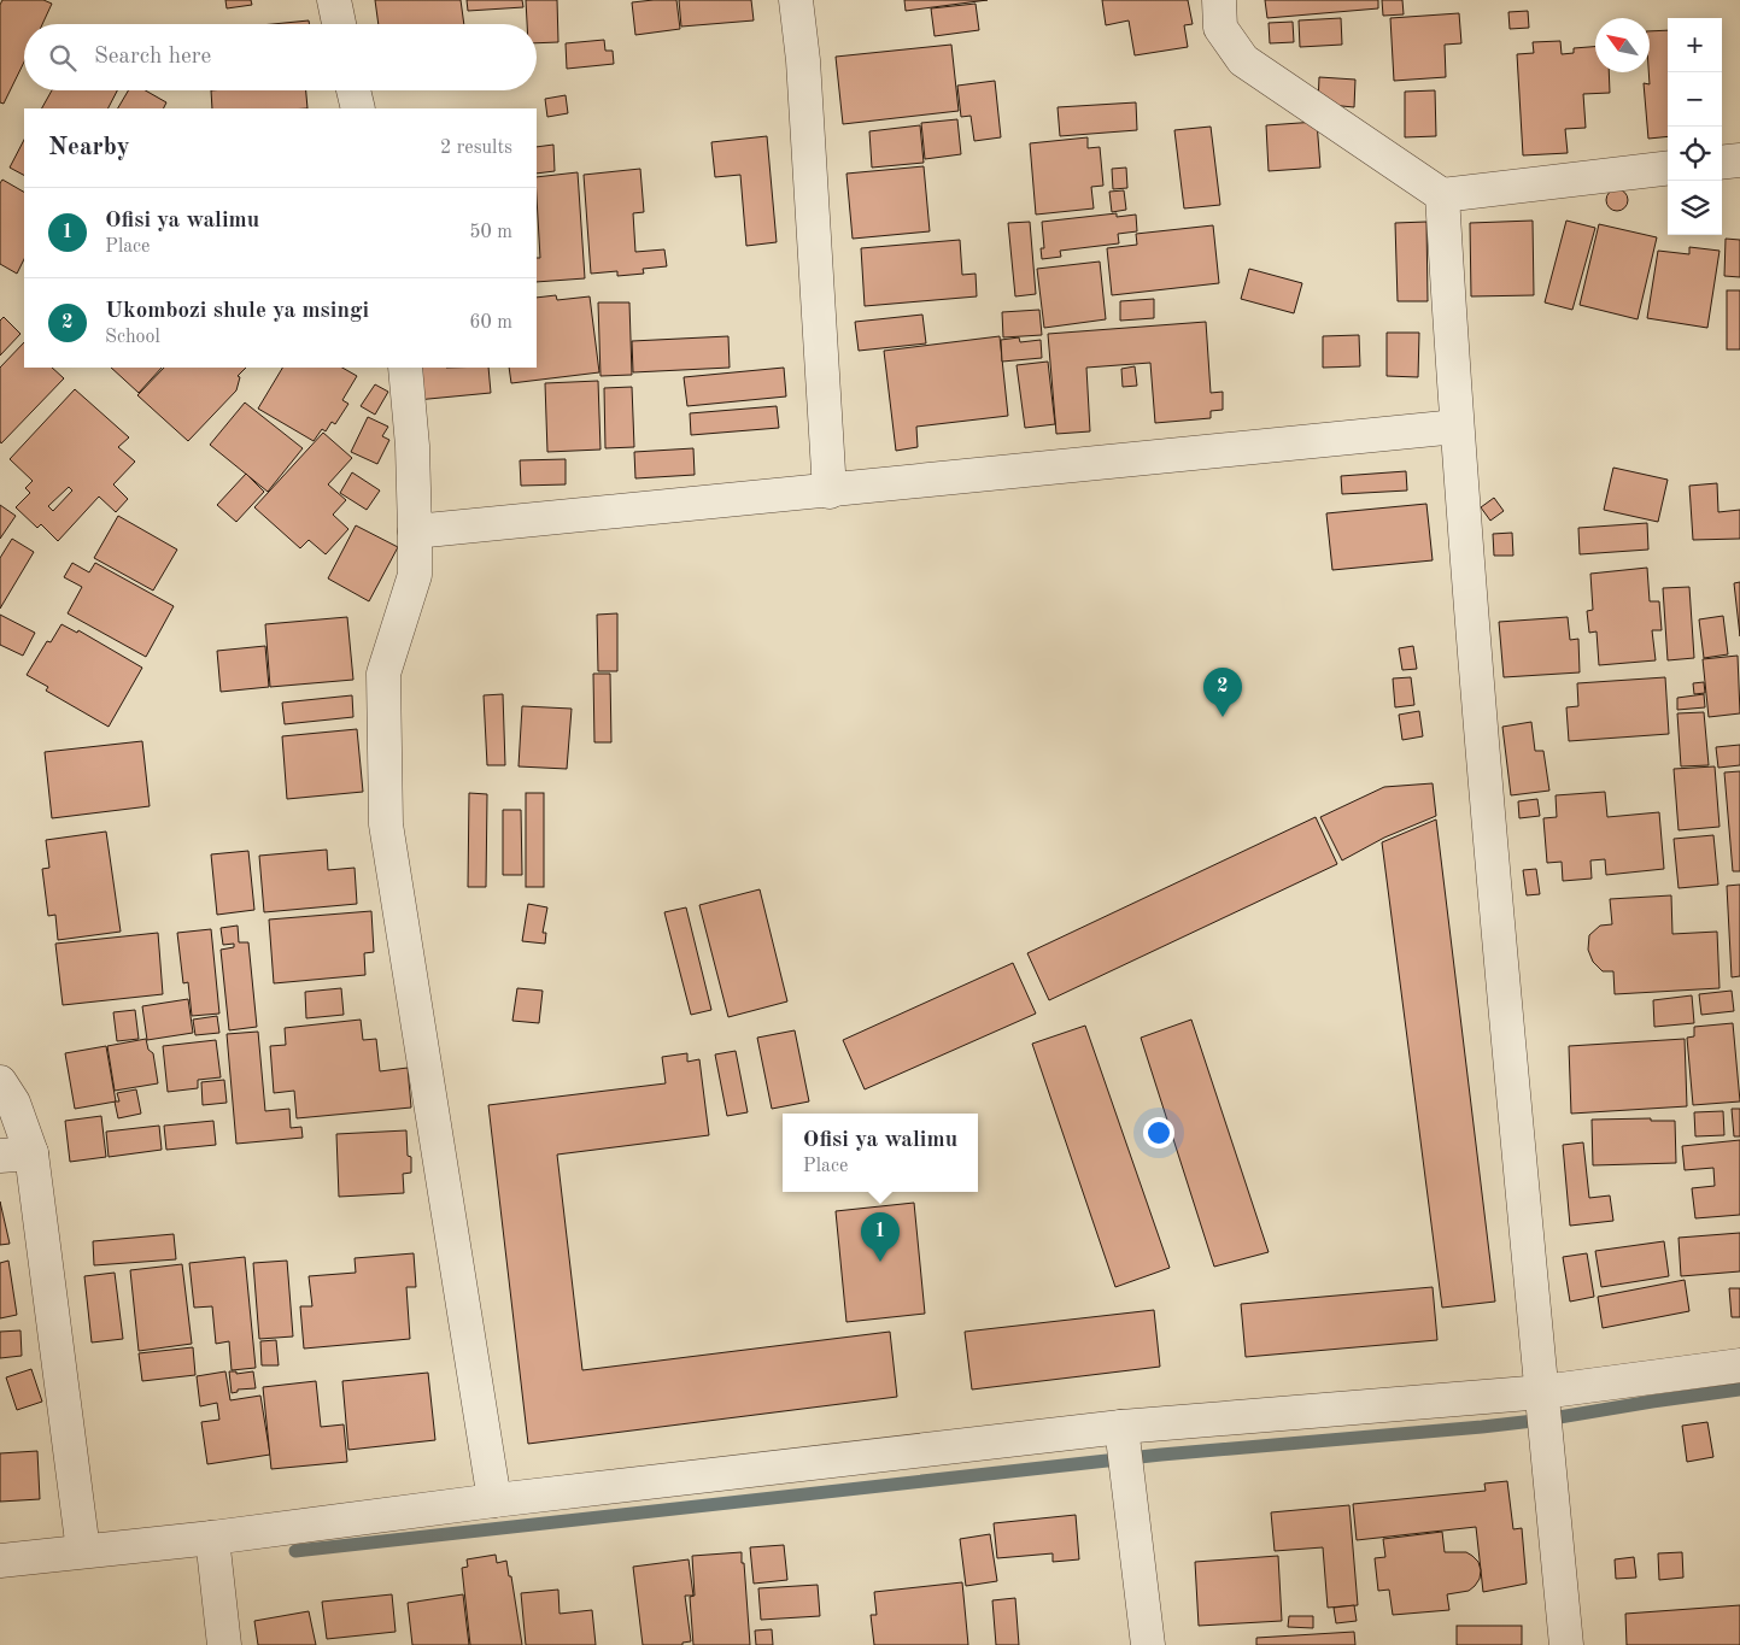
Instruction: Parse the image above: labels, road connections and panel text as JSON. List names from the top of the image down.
{
  "north": "top left",
  "page": {
    "map_buttons": ["+", "−"],
    "search": "Search here",
    "heading": ["Nearby", "2 results"],
    "list": [
      {
        "mark": "1",
        "name": "Ofisi ya walimu",
        "note": "Place",
        "value": "50 m"
      },
      {
        "mark": "2",
        "name": "Ukombozi shule ya msingi",
        "note": "School",
        "value": "60 m"
      }
    ],
    "pins": ["2", "1"],
    "popup": ["Ofisi ya walimu", "Place"]
  }
}
